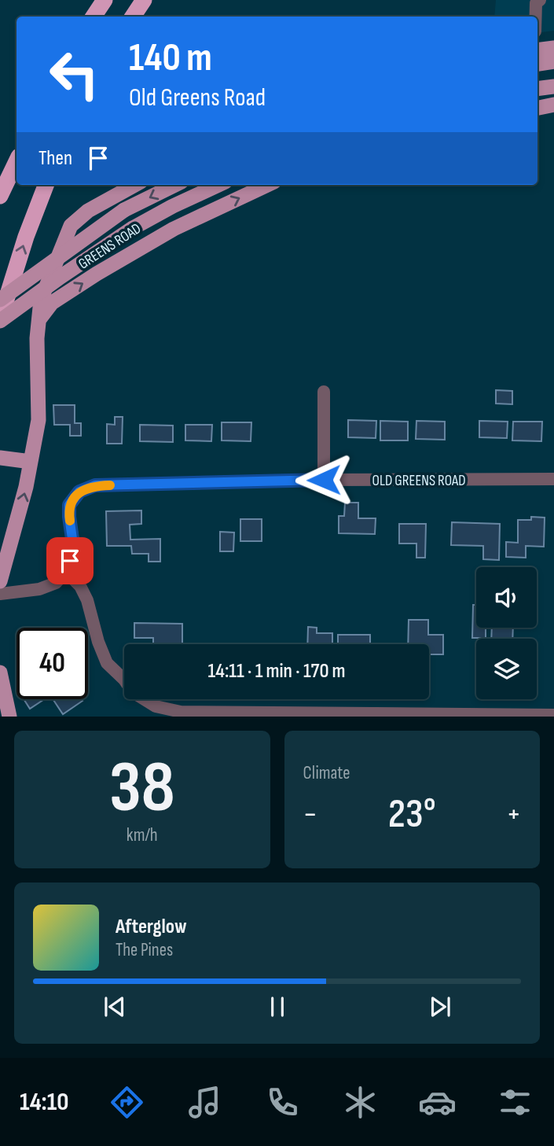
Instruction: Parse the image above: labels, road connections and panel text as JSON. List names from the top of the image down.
{
  "streets": {
    "main road": ["GREENS ROAD"],
    "street": ["OLD GREENS ROAD"]
  },
  "page": {
    "turn": ["140 m", "Old Greens Road"],
    "then": "Then",
    "limit": "40",
    "trip": "14:11 · 1 min · 170 m",
    "tile": [
      ["38", "km/h"],
      "Climate"
    ],
    "heat": ["−", "23°", "+"],
    "song": ["Afterglow", "The Pines"],
    "tabs": "14:10"
  }
}
